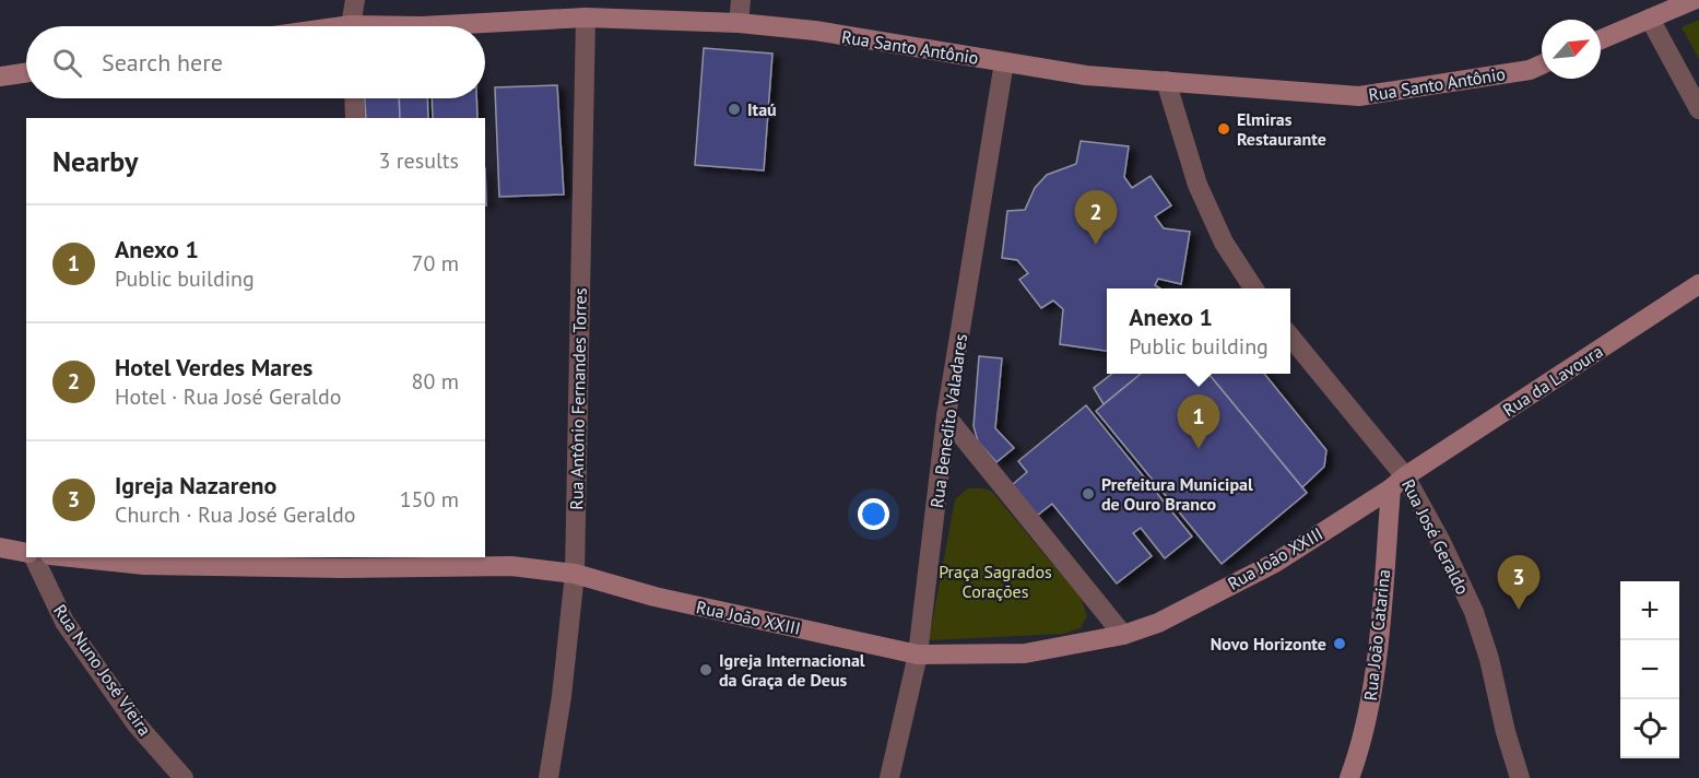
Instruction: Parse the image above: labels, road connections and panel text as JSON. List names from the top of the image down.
{
  "streets": {
    "main road": [
      "Rua Santo Antônio",
      "Rua da Lavoura",
      "Rua João XXIII",
      "Rua João Catarina"
    ],
    "street": [
      "Rua Antônio Fernandes Torres",
      "Rua Benedito Valadares",
      "Rua José Geraldo",
      "Rua Nuno José Vieira"
    ]
  },
  "crossings": [
    ["Rua Santo Antônio", "Rua Antônio Fernandes Torres"],
    ["Rua Santo Antônio", "Rua Benedito Valadares"],
    ["Rua da Lavoura", "Rua José Geraldo"],
    ["Rua da Lavoura", "Rua João XXIII"],
    ["Rua da Lavoura", "Rua João Catarina"],
    ["Rua Antônio Fernandes Torres", "Rua João XXIII"],
    ["Rua Benedito Valadares", "Rua João XXIII"],
    ["Rua José Geraldo", "Rua João XXIII"],
    ["Rua José Geraldo", "Rua João Catarina"],
    ["Rua João XXIII", "Rua João Catarina"]
  ],
  "parks": ["Praça Sagrados Corações"],
  "places": [
    "Itaú",
    "Elmiras Restaurante",
    "Prefeitura Municipal de Ouro Branco",
    "Novo Horizonte",
    "Igreja Internacional da Graça de Deus"
  ],
  "north": "top right",
  "page": {
    "search": "Search here",
    "heading": ["Nearby", "3 results"],
    "pins": ["2", "1", "3"],
    "list": [
      {
        "mark": "1",
        "name": "Anexo 1",
        "note": "Public building",
        "value": "70 m"
      },
      {
        "mark": "2",
        "name": "Hotel Verdes Mares",
        "note": "Hotel · Rua José Geraldo",
        "value": "80 m"
      },
      {
        "mark": "3",
        "name": "Igreja Nazareno",
        "note": "Church · Rua José Geraldo",
        "value": "150 m"
      }
    ],
    "popup": ["Anexo 1", "Public building"],
    "map_buttons": ["+", "−"]
  }
}
